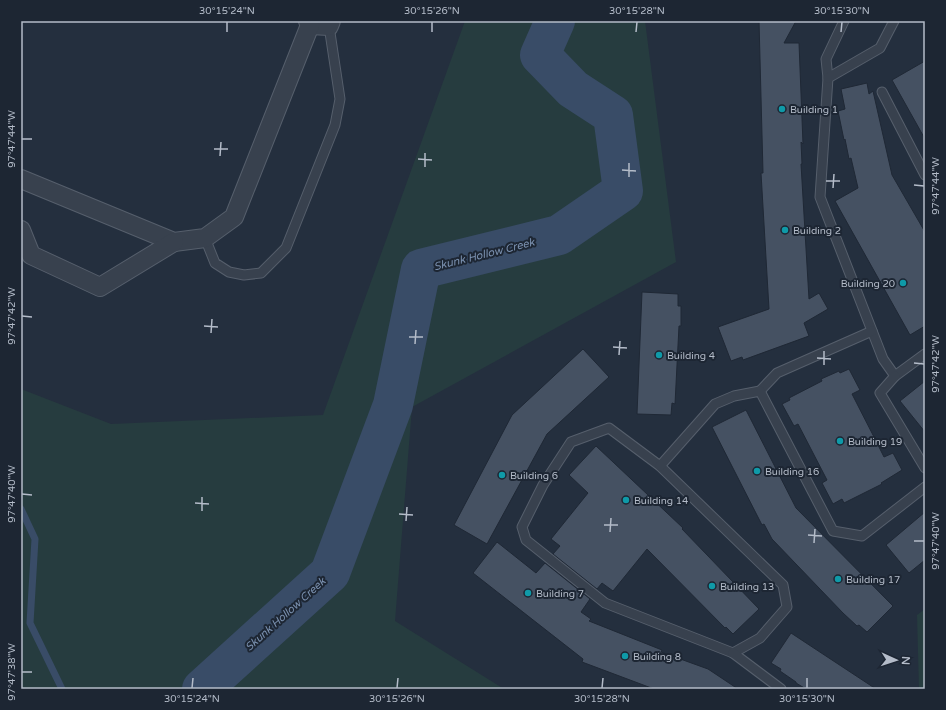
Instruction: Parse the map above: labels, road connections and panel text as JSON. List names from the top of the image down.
{
  "water": ["Skunk Hollow Creek"],
  "places": [
    "Building 1",
    "Building 2",
    "Building 20",
    "Building 4",
    "Building 19",
    "Building 16",
    "Building 6",
    "Building 14",
    "Building 17",
    "Building 13",
    "Building 7",
    "Building 8"
  ],
  "north": "right",
  "coordinates": [
    "30°15'24\"N",
    "30°15'26\"N",
    "30°15'28\"N",
    "30°15'30\"N",
    "97°47'44\"W",
    "97°47'42\"W",
    "97°47'40\"W",
    "97°47'38\"W"
  ]
}
